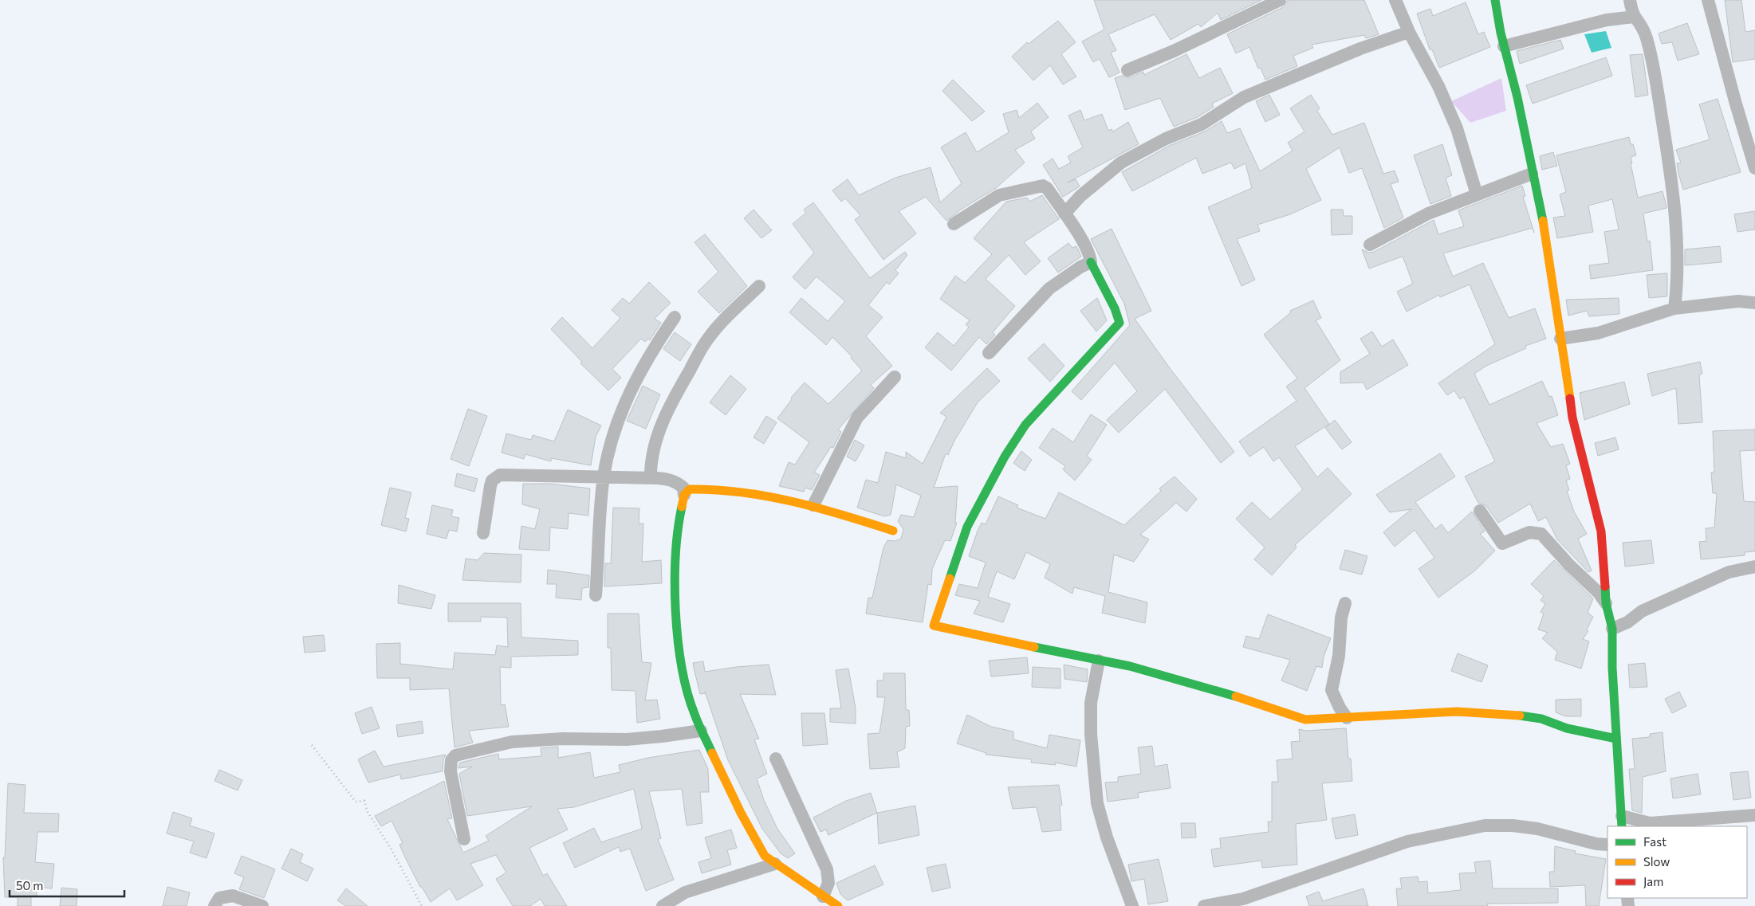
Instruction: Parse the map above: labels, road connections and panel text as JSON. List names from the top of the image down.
{
  "legend": ["Fast", "Slow", "Jam"],
  "scale_bar": "50 m"
}
